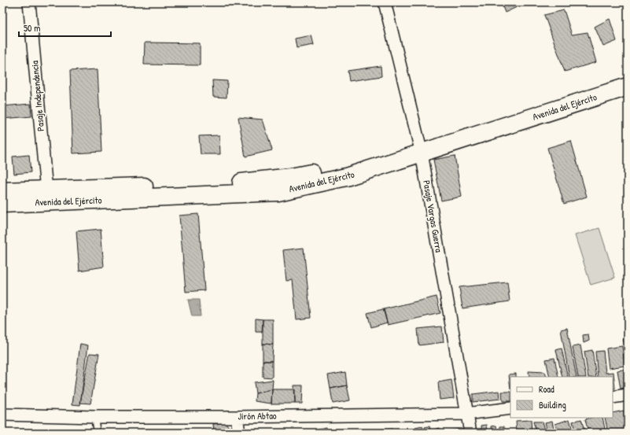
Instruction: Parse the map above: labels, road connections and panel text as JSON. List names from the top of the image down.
{
  "streets": {
    "main road": ["Avenida del Ejército"],
    "street": ["Pasaje Independencia", "Pasaje Vargas Guerra", "Jirón Abtao"]
  },
  "crossings": [
    ["Pasaje Independencia", "Avenida del Ejército"],
    ["Avenida del Ejército", "Pasaje Vargas Guerra"],
    ["Pasaje Vargas Guerra", "Jirón Abtao"]
  ],
  "legend": ["Road", "Building"],
  "scale_bar": "50 m"
}
